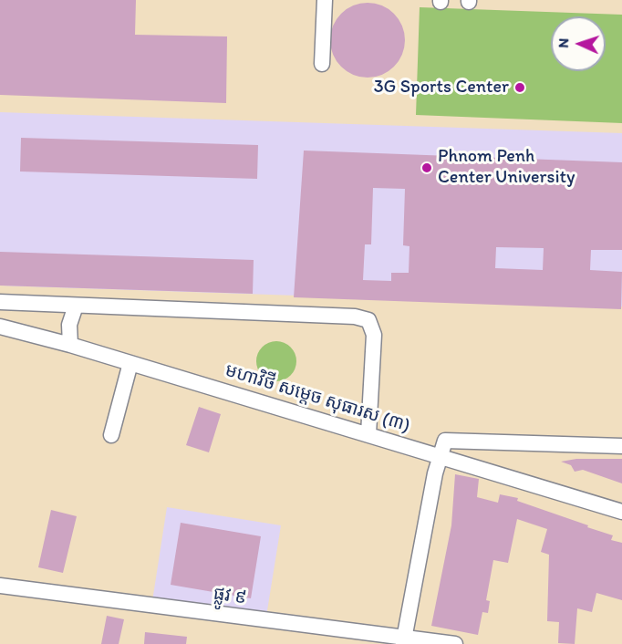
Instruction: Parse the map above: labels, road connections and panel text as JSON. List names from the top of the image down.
{
  "streets": {
    "street": ["មហាវិថី សម្តេច សុធារស (៣)", "ផ្លូវ ៩"]
  },
  "places": ["3G Sports Center", "Phnom Penh Center University"],
  "north": "left"
}
